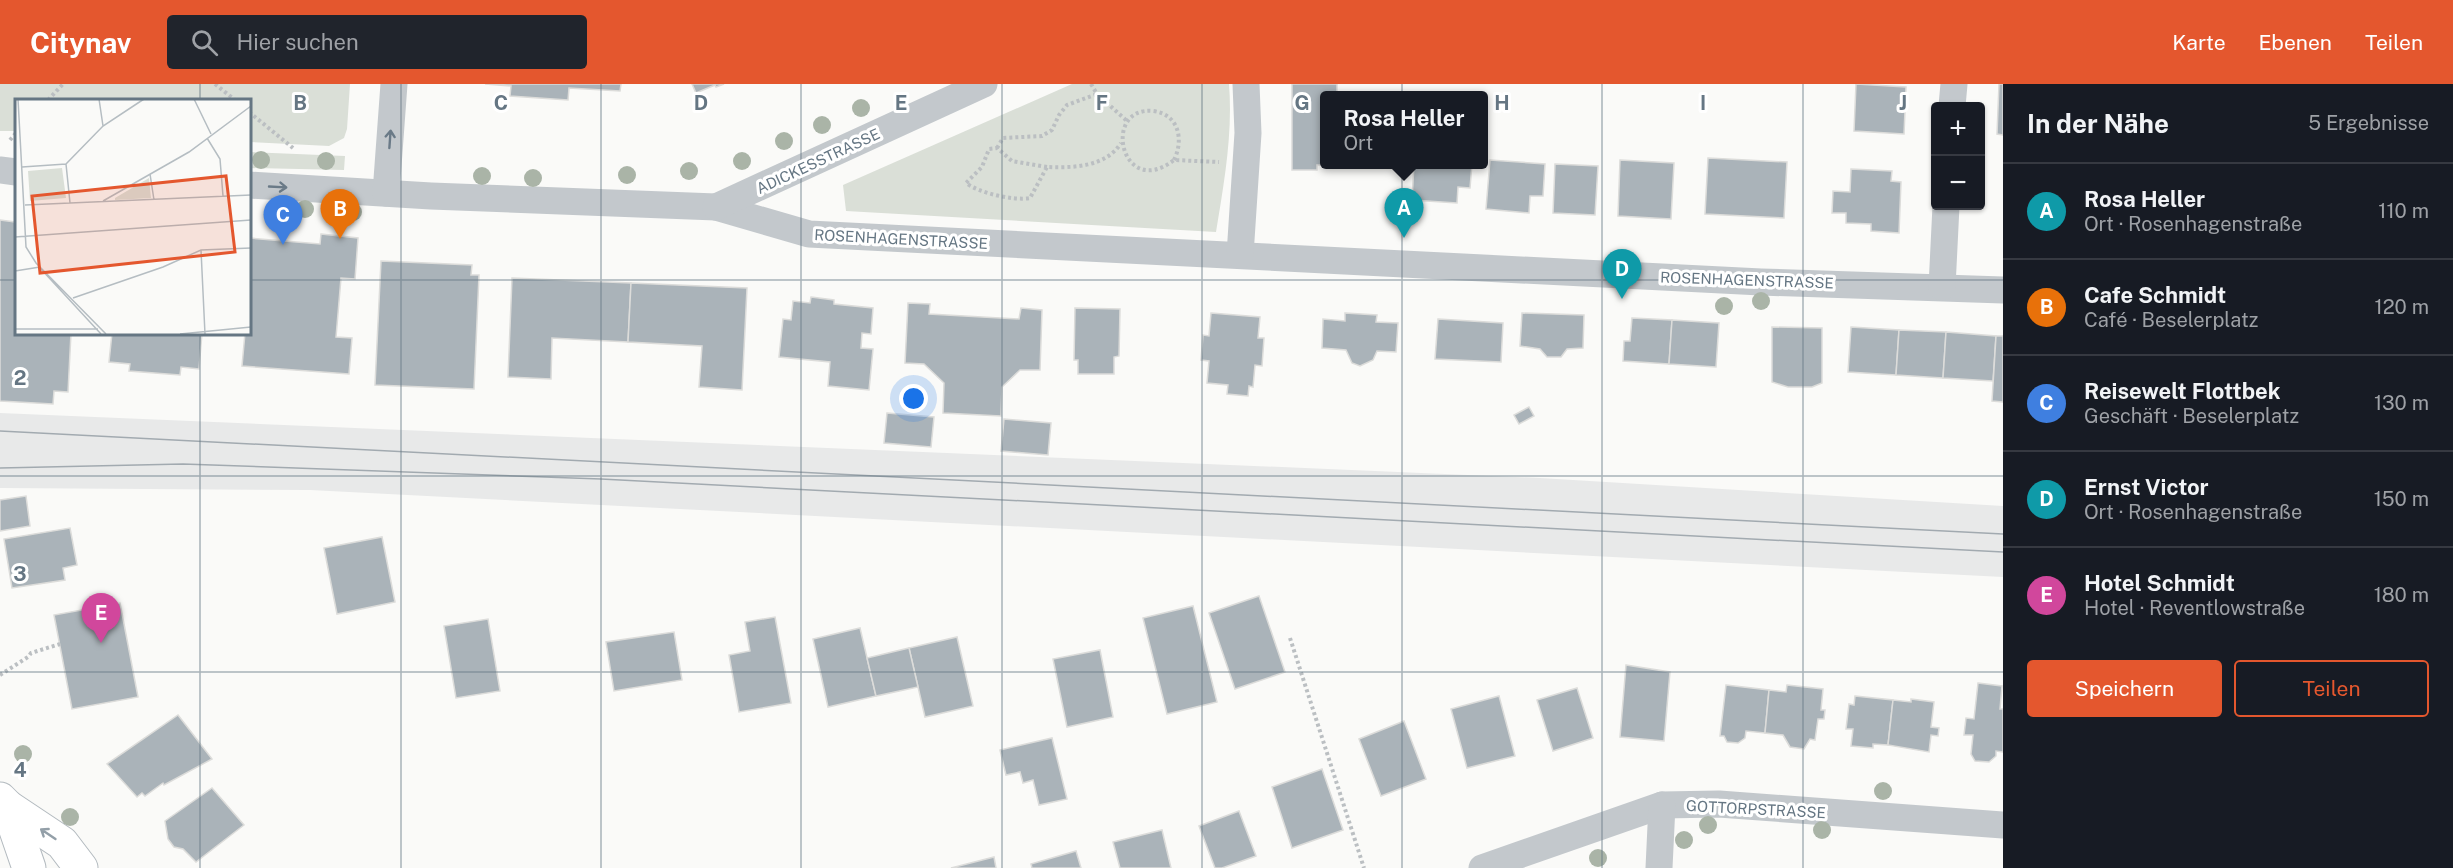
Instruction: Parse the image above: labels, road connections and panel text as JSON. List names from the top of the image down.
{
  "streets": {
    "street": ["ADICKESSTRASSE", "ROSENHAGENSTRASSE", "GOTTORPSTRASSE"]
  },
  "crossings": [
    ["ADICKESSTRASSE", "ROSENHAGENSTRASSE"]
  ],
  "page": {
    "header": "Citynav",
    "search": "Hier suchen",
    "nav": ["Karte", "Ebenen", "Teilen"],
    "heading": ["In der Nähe", "5 Ergebnisse"],
    "popup": ["Rosa Heller", "Ort"],
    "map_buttons": ["+", "−"],
    "list": [
      {
        "mark": "A",
        "name": "Rosa Heller",
        "note": "Ort · Rosenhagenstraße",
        "value": "110 m"
      },
      {
        "mark": "B",
        "name": "Cafe Schmidt",
        "note": "Café · Beselerplatz",
        "value": "120 m"
      },
      {
        "mark": "C",
        "name": "Reisewelt Flottbek",
        "note": "Geschäft · Beselerplatz",
        "value": "130 m"
      },
      {
        "mark": "D",
        "name": "Ernst Victor",
        "note": "Ort · Rosenhagenstraße",
        "value": "150 m"
      },
      {
        "mark": "E",
        "name": "Hotel Schmidt",
        "note": "Hotel · Reventlowstraße",
        "value": "180 m"
      }
    ],
    "pins": [
      "A",
      "B",
      "C",
      "D",
      "E"
    ],
    "buttons": ["Speichern", "Teilen"]
  },
  "grid": {
    "columns": [
      "B",
      "C",
      "D",
      "E",
      "F",
      "G",
      "H",
      "I",
      "J"
    ],
    "rows": ["2", "3", "4"]
  }
}
